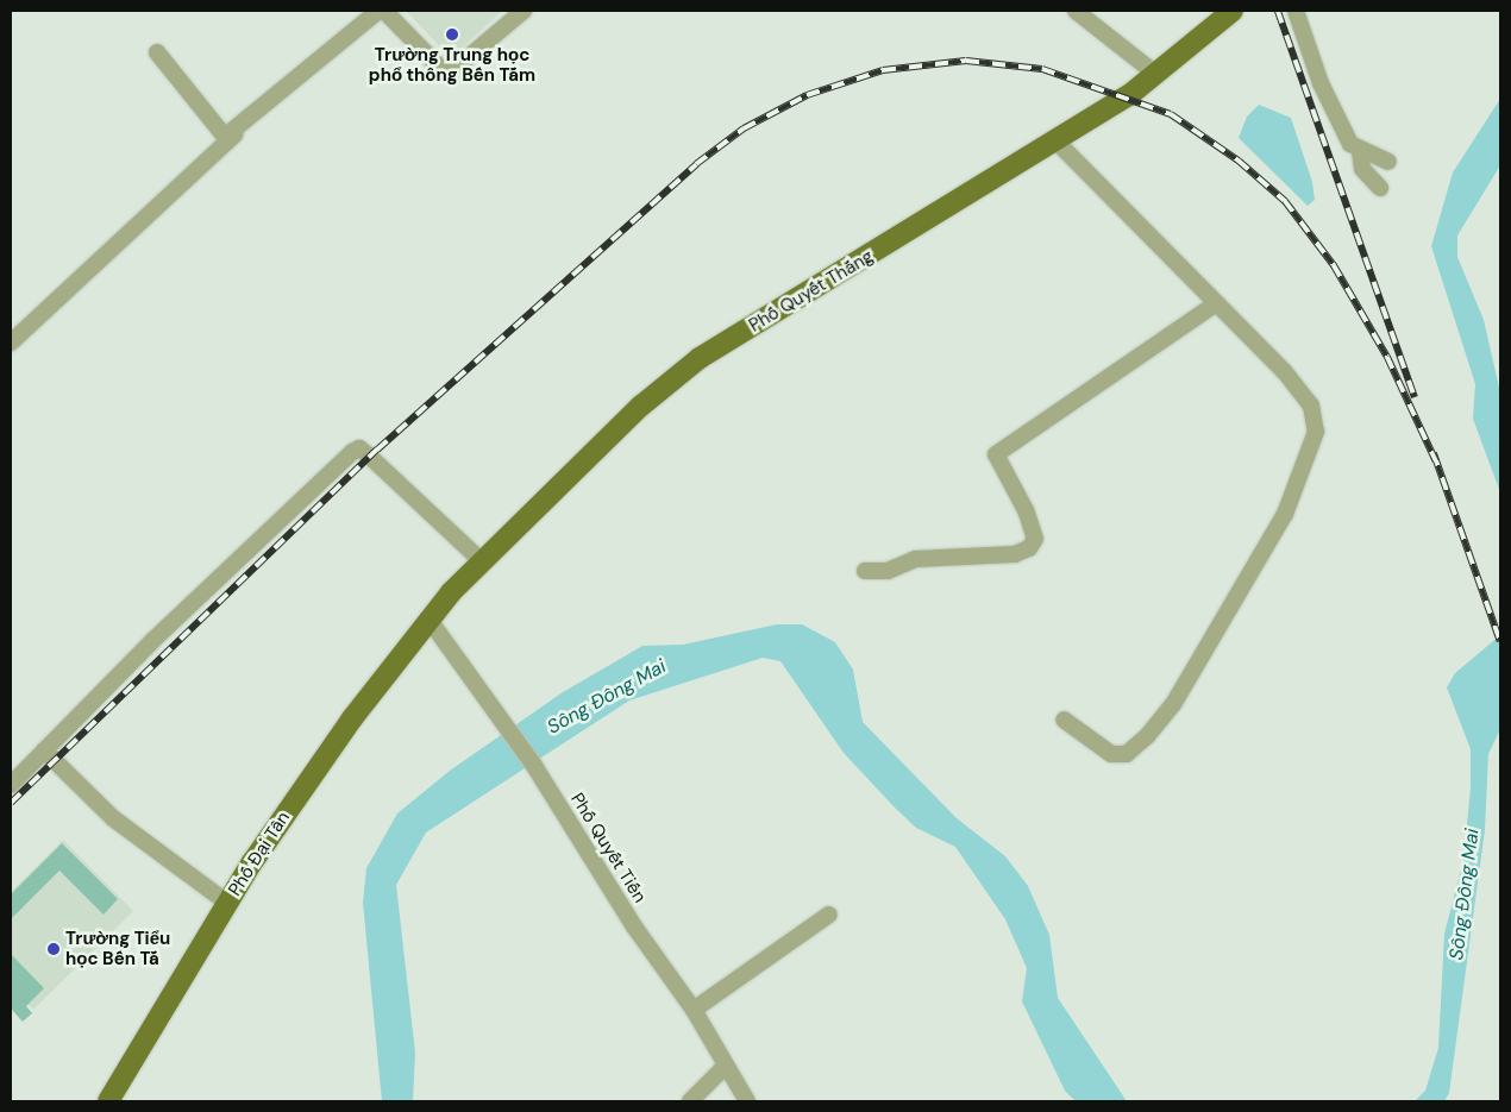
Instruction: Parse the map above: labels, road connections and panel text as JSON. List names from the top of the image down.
{
  "streets": {
    "main road": ["Phố Quyết Thắng", "Phố Đại Tân"],
    "street": ["Phố Quyết Tiến"]
  },
  "crossings": [
    ["Phố Quyết Thắng", "Phố Quyết Tiến"],
    ["Phố Quyết Thắng", "Phố Đại Tân"],
    ["Phố Quyết Tiến", "Phố Đại Tân"]
  ],
  "water": ["Sông Đông Mai"],
  "places": ["Trường Trung học phổ thông Bến Tắm", "Trường Tiểu học Bến Tắ"]
}
